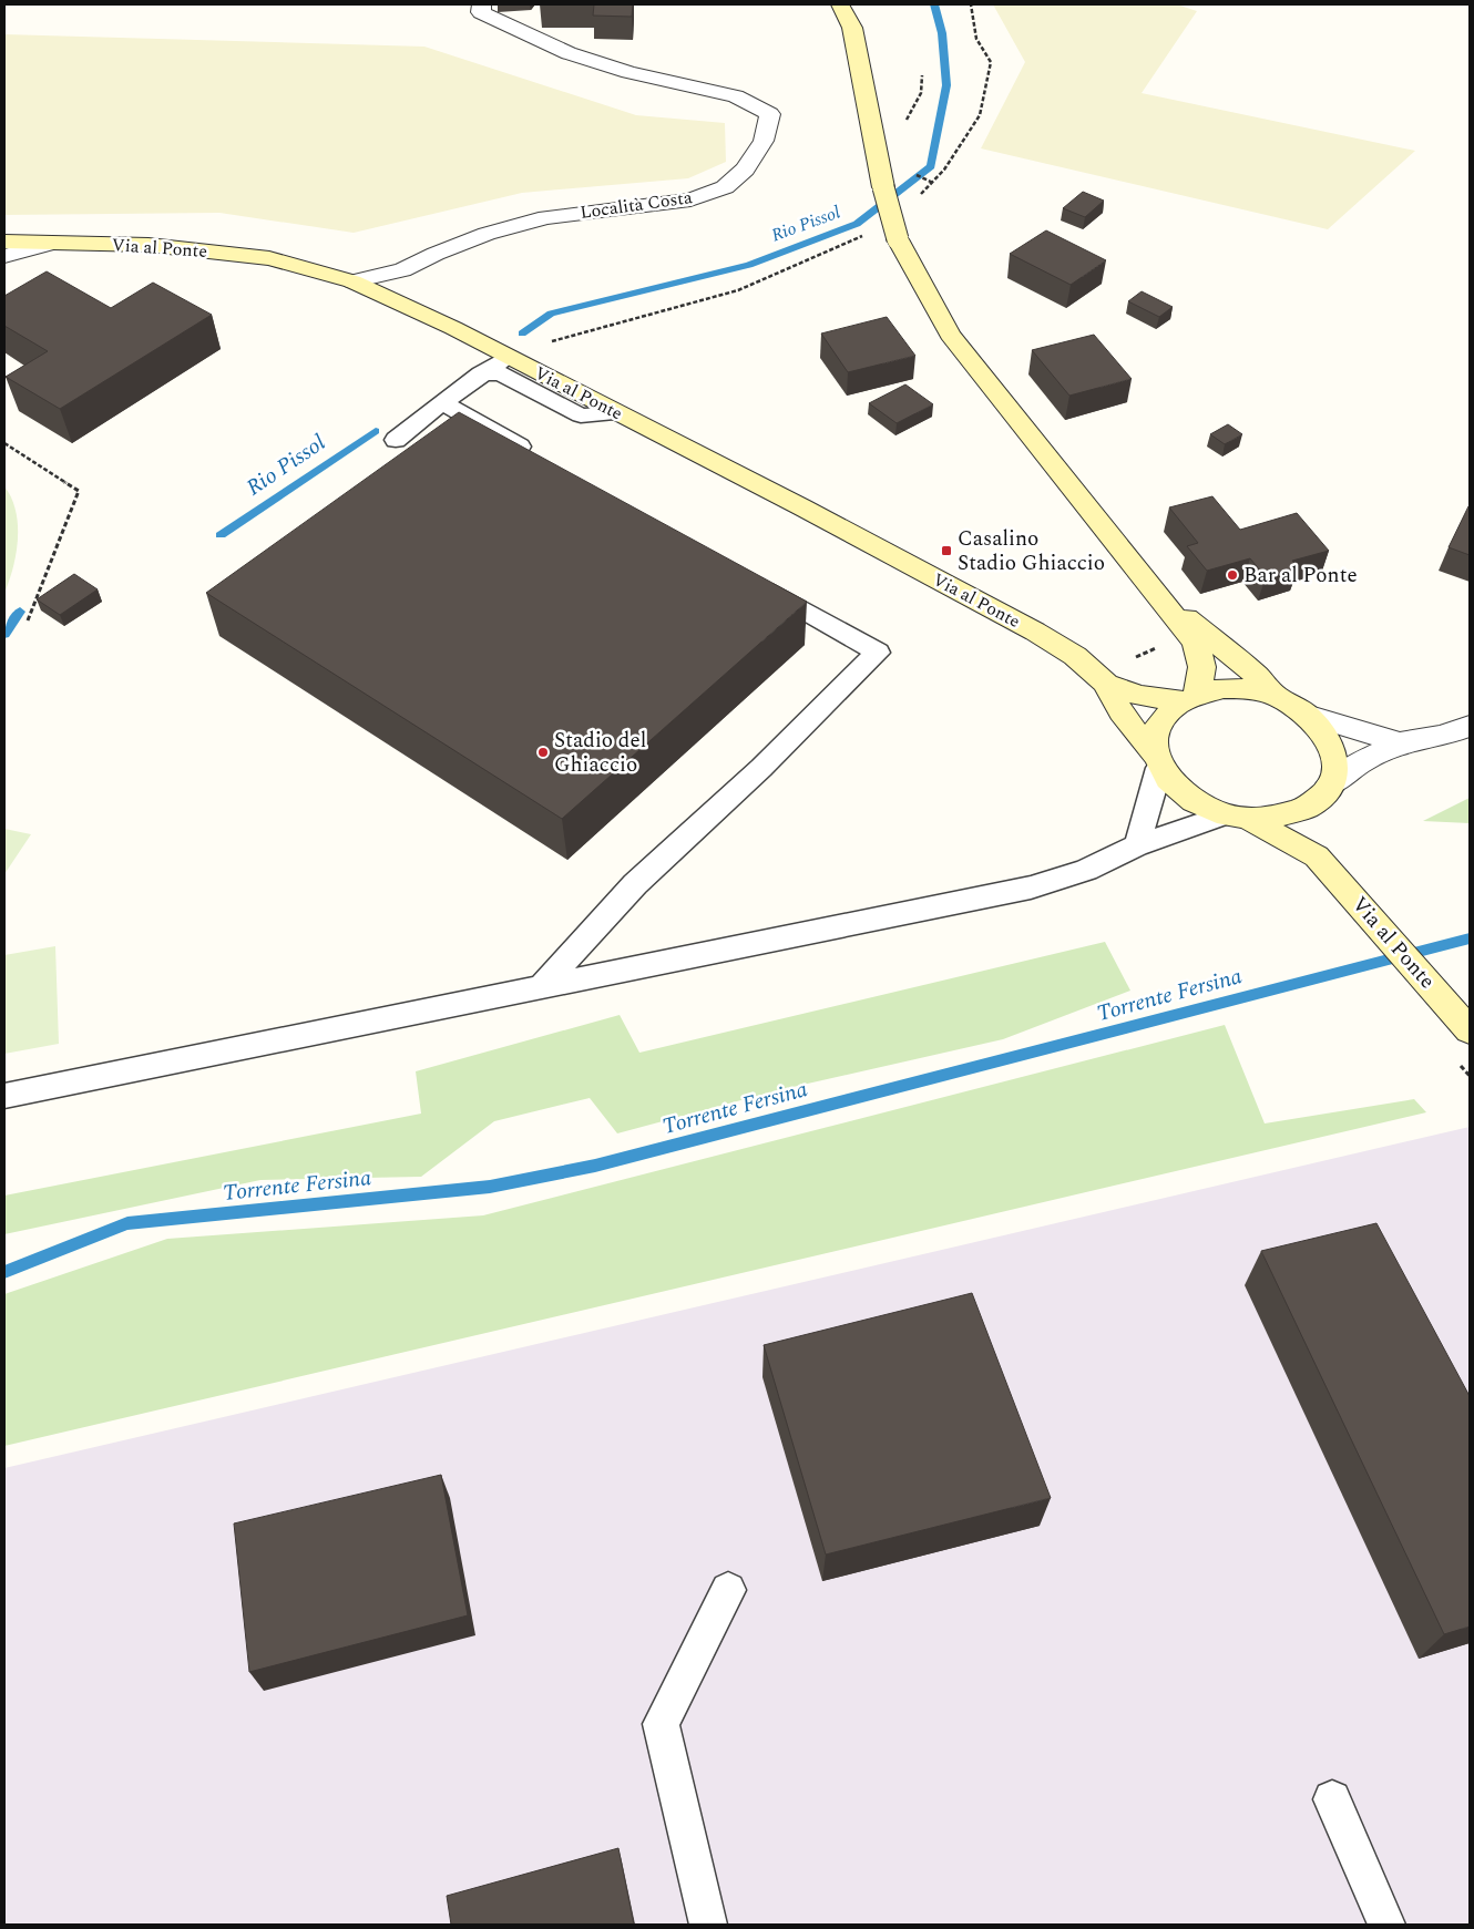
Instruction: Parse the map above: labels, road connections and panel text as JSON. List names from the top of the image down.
{
  "streets": {
    "main road": ["Via al Ponte"],
    "street": ["Località Costa"]
  },
  "crossings": [
    ["Località Costa", "Via al Ponte"]
  ],
  "water": ["Rio Pissol", "Torrente Fersina"],
  "places": {
    "transit": ["Casalino Stadio Ghiaccio"],
    "other": ["Bar al Ponte", "Stadio del Ghiaccio"]
  }
}
